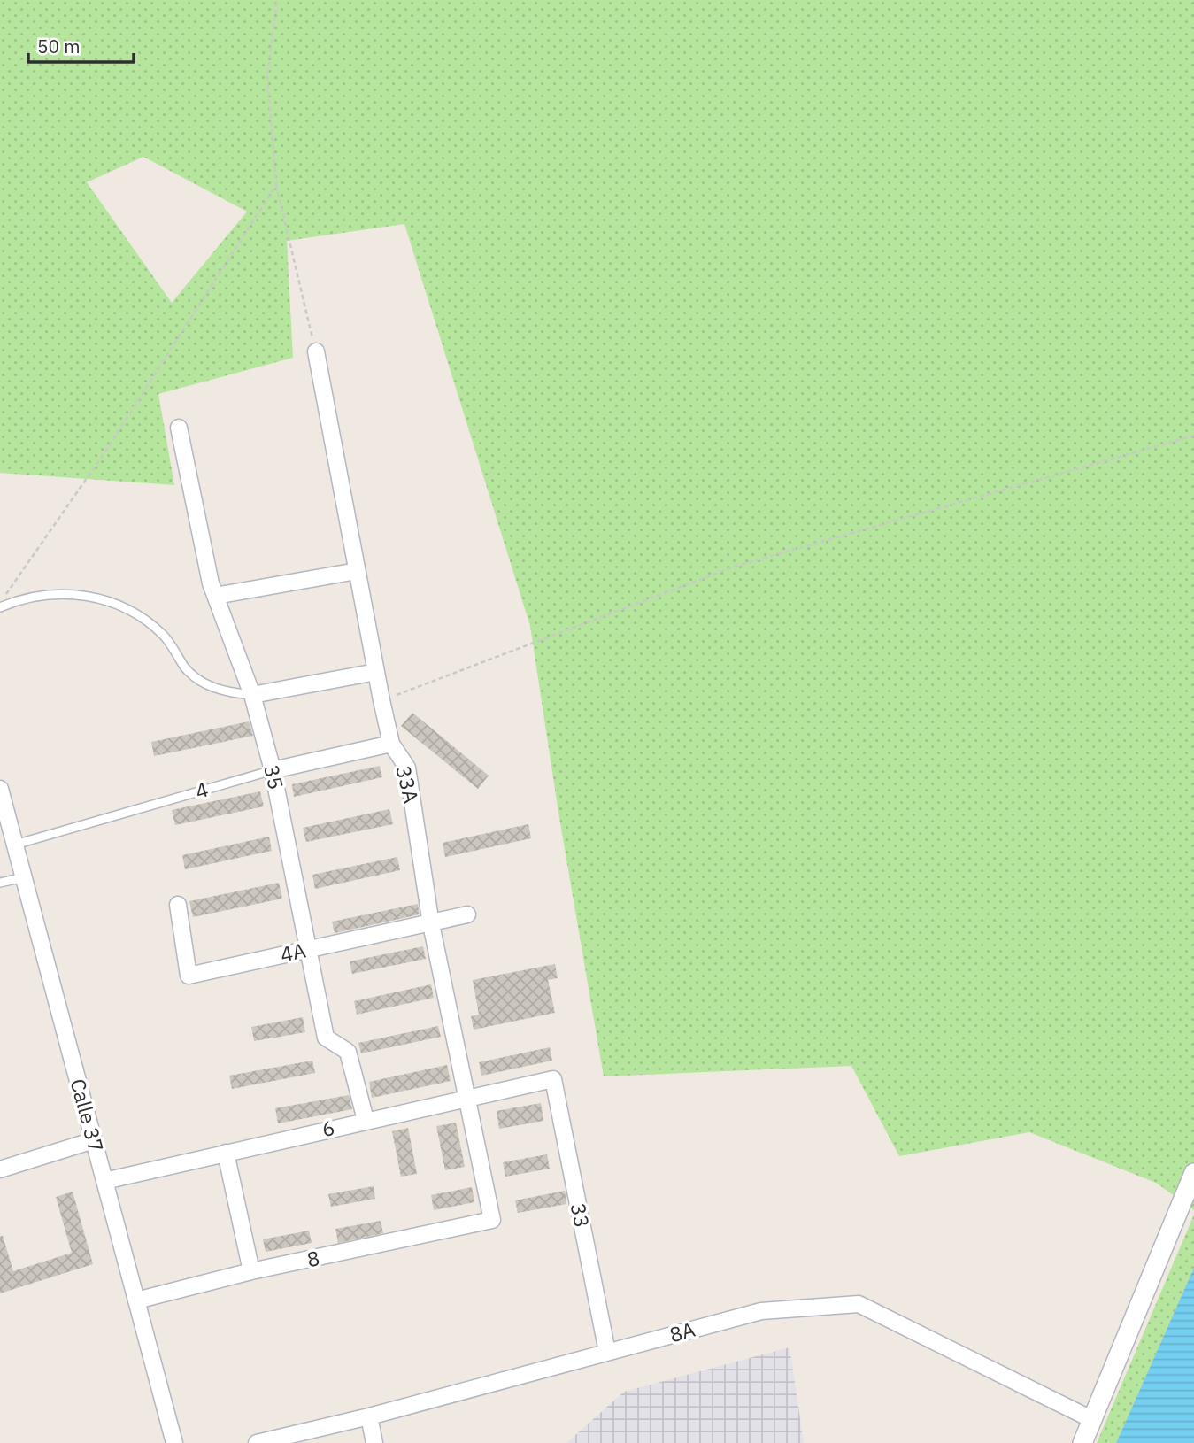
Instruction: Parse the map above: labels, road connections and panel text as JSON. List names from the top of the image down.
{
  "streets": {
    "street": [
      "35",
      "33A",
      "4",
      "4A",
      "Calle 37",
      "6",
      "33",
      "8",
      "8A"
    ]
  },
  "crossings": [
    ["35", "4"],
    ["35", "4A"],
    ["35", "6"],
    ["33A", "4"],
    ["33A", "4A"],
    ["33A", "6"],
    ["33A", "8"],
    ["4", "Calle 37"],
    ["Calle 37", "6"],
    ["Calle 37", "8"],
    ["6", "33"],
    ["33", "8A"]
  ],
  "scale_bar": "50 m"
}
